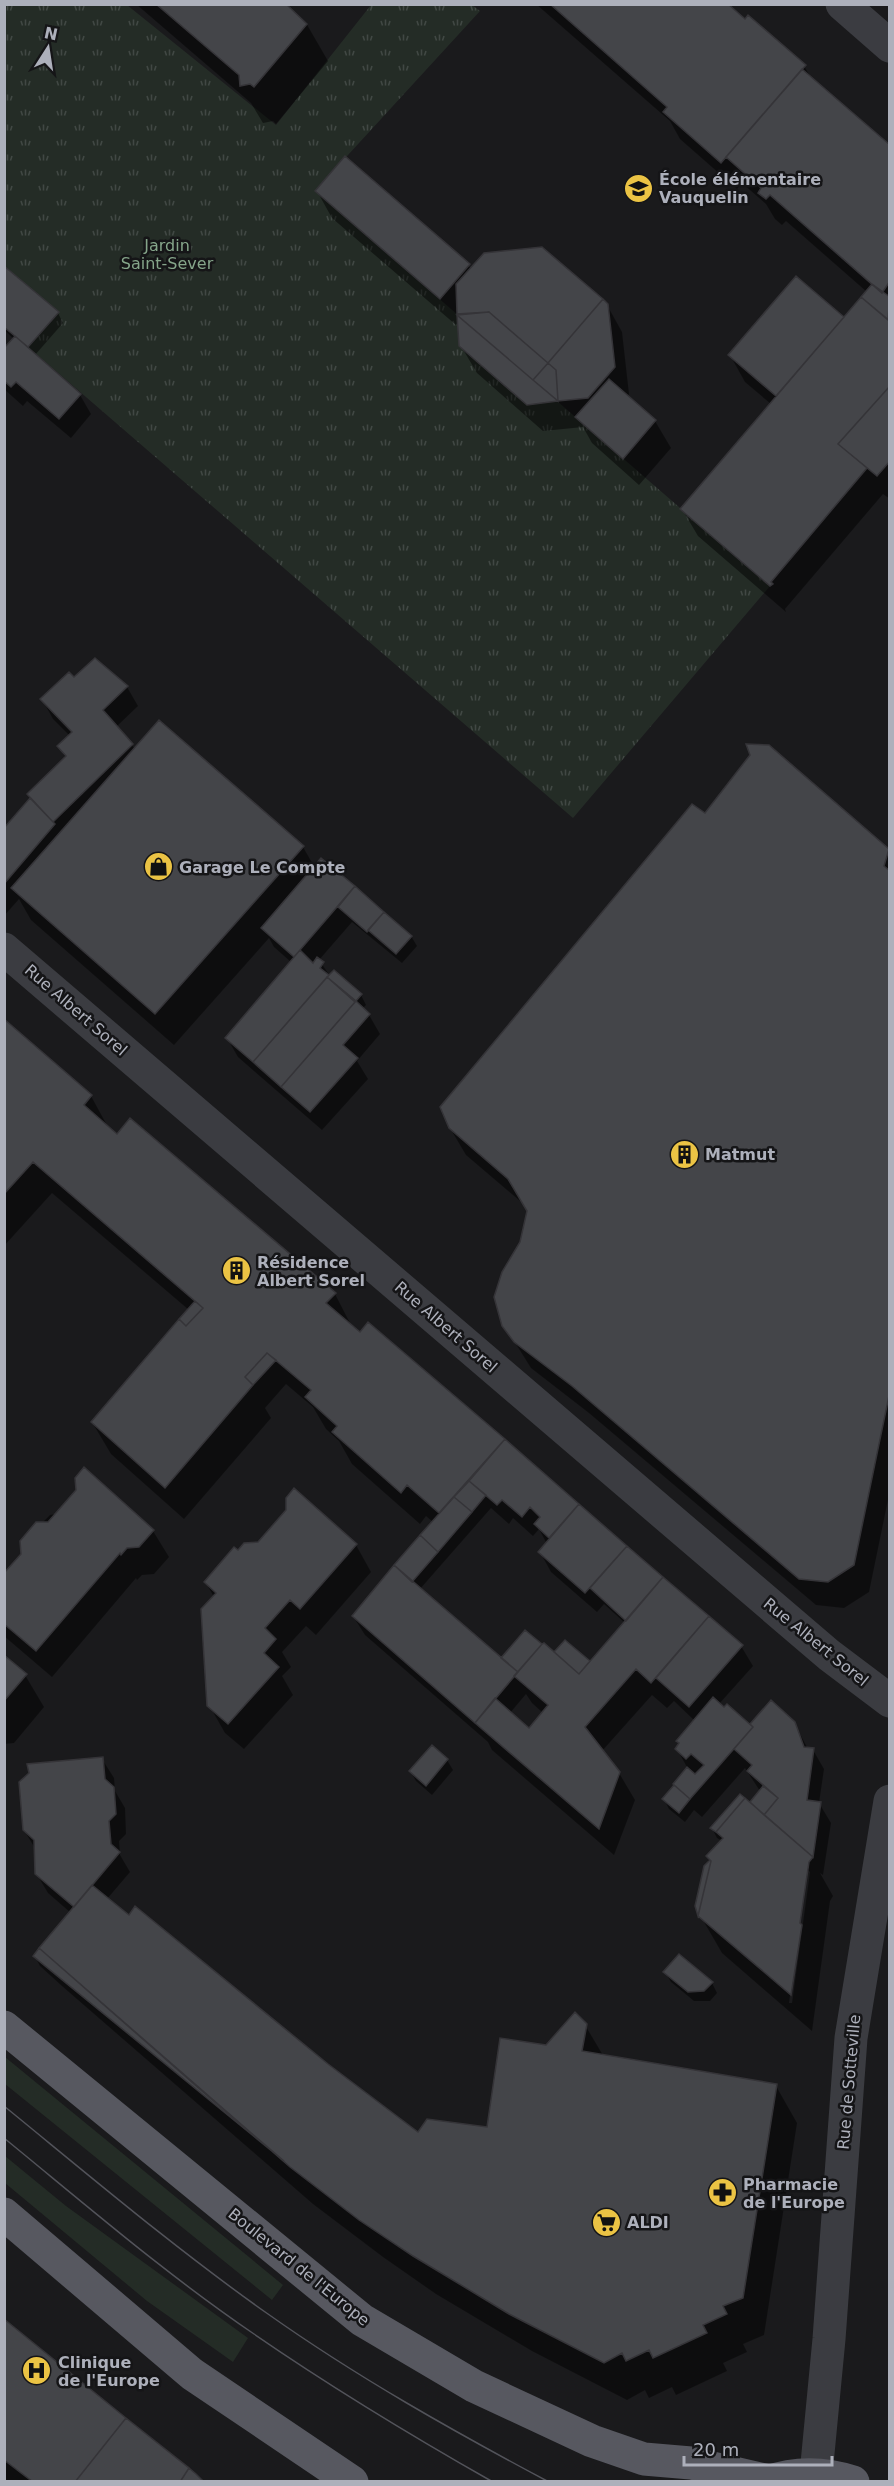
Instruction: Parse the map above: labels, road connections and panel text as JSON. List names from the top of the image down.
{
  "streets": {
    "main road": ["Boulevard de l'Europe"],
    "street": ["Rue Albert Sorel", "Rue de Sotteville"]
  },
  "parks": ["Jardin Saint-Sever"],
  "places": {
    "school or university": ["École élémentaire Vauquelin"],
    "shop": ["Garage Le Compte"],
    "building": ["Matmut", "Résidence Albert Sorel"],
    "pharmacy": ["Pharmacie de l'Europe"],
    "supermarket": ["ALDI"],
    "hospital": ["Clinique de l'Europe"]
  },
  "scale_bar": "20 m",
  "north": "top"
}
